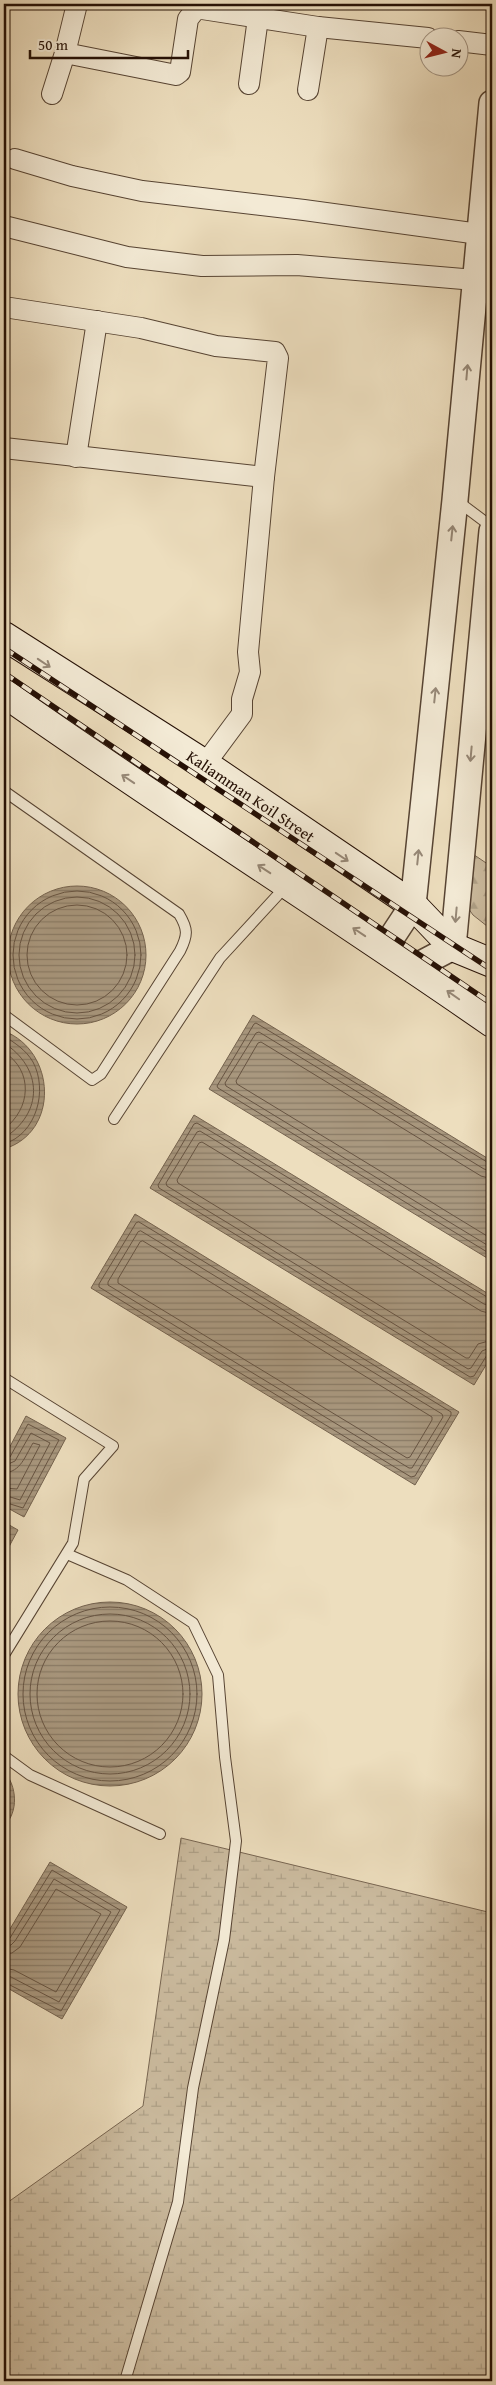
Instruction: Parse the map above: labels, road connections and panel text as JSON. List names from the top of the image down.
{
  "streets": {
    "main road": ["Kaliamman Koil Street"]
  },
  "scale_bar": "50 m",
  "north": "right"
}
